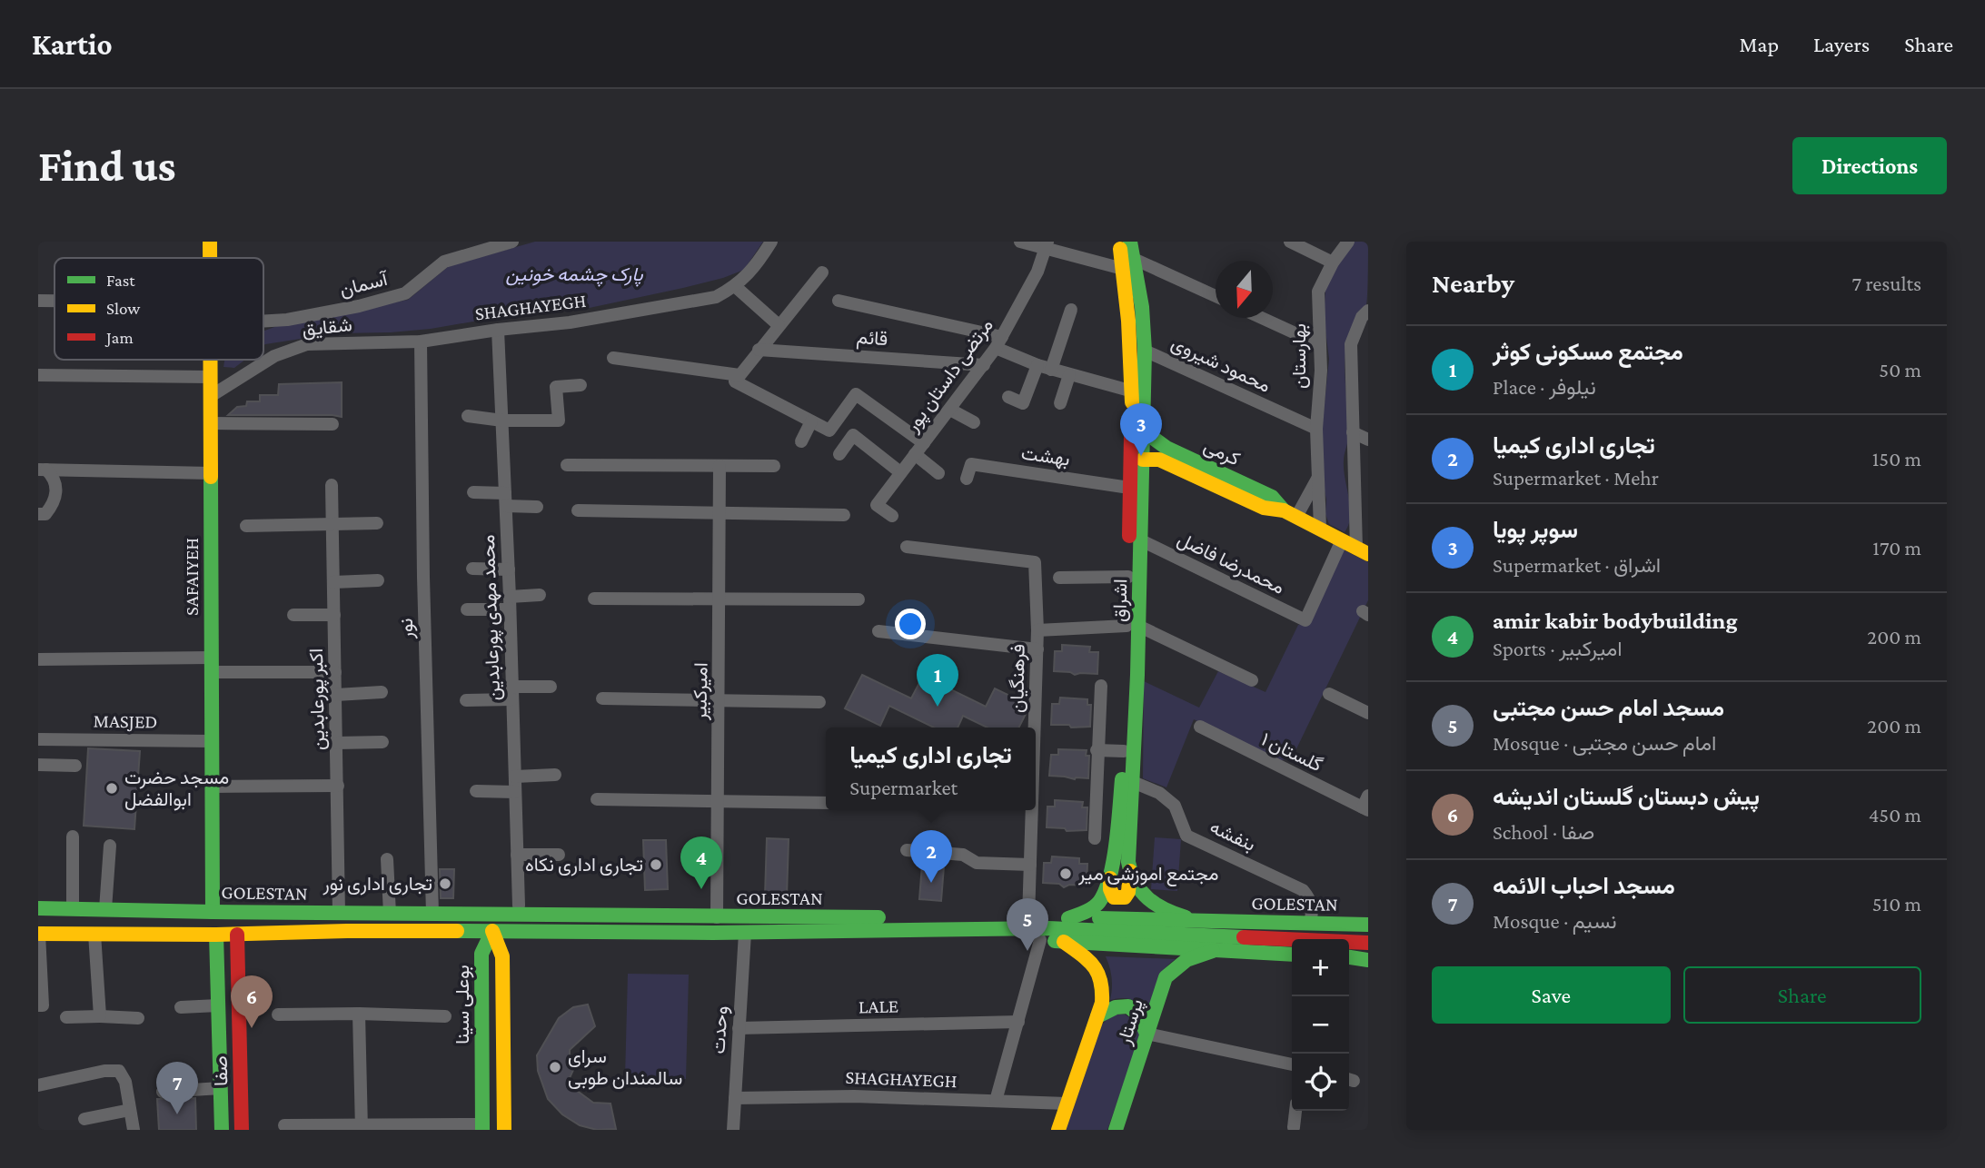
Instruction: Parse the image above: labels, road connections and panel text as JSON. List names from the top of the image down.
{
  "streets": {
    "main road": [
      "کرمی",
      "SAFAIYEH",
      "اشراق",
      "GOLESTAN",
      "بوعلی سینا",
      "پرستار",
      "صفا"
    ],
    "street": [
      "آسمان",
      "SHAGHAYEGH",
      "شقایق",
      "قائم",
      "بهارستان",
      "محمود شیروی",
      "مرتضی داستان پور",
      "بهشت",
      "محمدرضا فاضل",
      "محمد مهدی پورعابدین",
      "نور",
      "فرهنگیان",
      "امیرکبیر",
      "اکبر پورعابدین",
      "MASJED",
      "گلستان ۱",
      "بنفشه",
      "LALE",
      "وحدت"
    ]
  },
  "crossings": [
    ["SHAGHAYEGH", "شقایق"],
    ["SHAGHAYEGH", "محمد مهدی پورعابدین"],
    ["SHAGHAYEGH", "نور"],
    ["SHAGHAYEGH", "پرستار"],
    ["SHAGHAYEGH", "وحدت"],
    ["شقایق", "SAFAIYEH"],
    ["شقایق", "نور"],
    ["قائم", "مرتضی داستان پور"],
    ["بهارستان", "محمود شیروی"],
    ["بهارستان", "کرمی"],
    ["محمود شیروی", "اشراق"],
    ["کرمی", "محمدرضا فاضل"],
    ["کرمی", "اشراق"],
    ["بهشت", "اشراق"],
    ["محمدرضا فاضل", "اشراق"],
    ["SAFAIYEH", "MASJED"],
    ["SAFAIYEH", "GOLESTAN"],
    ["اشراق", "بنفشه"],
    ["اشراق", "GOLESTAN"],
    ["نور", "GOLESTAN"],
    ["فرهنگیان", "GOLESTAN"],
    ["امیرکبیر", "GOLESTAN"],
    ["اکبر پورعابدین", "GOLESTAN"],
    ["بنفشه", "GOLESTAN"],
    ["GOLESTAN", "بوعلی سینا"],
    ["GOLESTAN", "وحدت"],
    ["GOLESTAN", "صفا"],
    ["LALE", "وحدت"]
  ],
  "parks": ["پارک چشمه خونین"],
  "places": [
    "مسجد حضرت ابوالفضل",
    "تجاری اداری نکاه",
    "مجتمع اموزشی میر",
    "تجاری اداری نور",
    "سرای سالمندان طوبی"
  ],
  "legend": ["Fast", "Slow", "Jam"],
  "north": "bottom",
  "page": {
    "header": "Kartio",
    "nav": ["Map", "Layers", "Share"],
    "buttons": [
      "Directions",
      ["Save", "Share"]
    ],
    "title": "Find us",
    "heading": ["Nearby", "7 results"],
    "list": [
      {
        "mark": "1",
        "name": "مجتمع مسکونی کوثر",
        "note": "Place · نیلوفر",
        "value": "50 m"
      },
      {
        "mark": "2",
        "name": "تجاری اداری کیمیا",
        "note": "Supermarket · Mehr",
        "value": "150 m"
      },
      {
        "mark": "3",
        "name": "سوپر پویا",
        "note": "Supermarket · اشراق",
        "value": "170 m"
      },
      {
        "mark": "4",
        "name": "amir kabir bodybuilding",
        "note": "Sports · امیرکبیر",
        "value": "200 m"
      },
      {
        "mark": "5",
        "name": "مسجد امام حسن مجتبی",
        "note": "Mosque · امام حسن مجتبی",
        "value": "200 m"
      },
      {
        "mark": "6",
        "name": "پیش دبستان گلستان اندیشه",
        "note": "School · صفا",
        "value": "450 m"
      },
      {
        "mark": "7",
        "name": "مسجد احباب الائمه",
        "note": "Mosque · نسیم",
        "value": "510 m"
      }
    ],
    "pins": [
      "3",
      "1",
      "2",
      "4",
      "5",
      "6",
      "7"
    ],
    "popup": ["تجاری اداری کیمیا", "Supermarket"],
    "map_buttons": ["+", "−"]
  }
}
